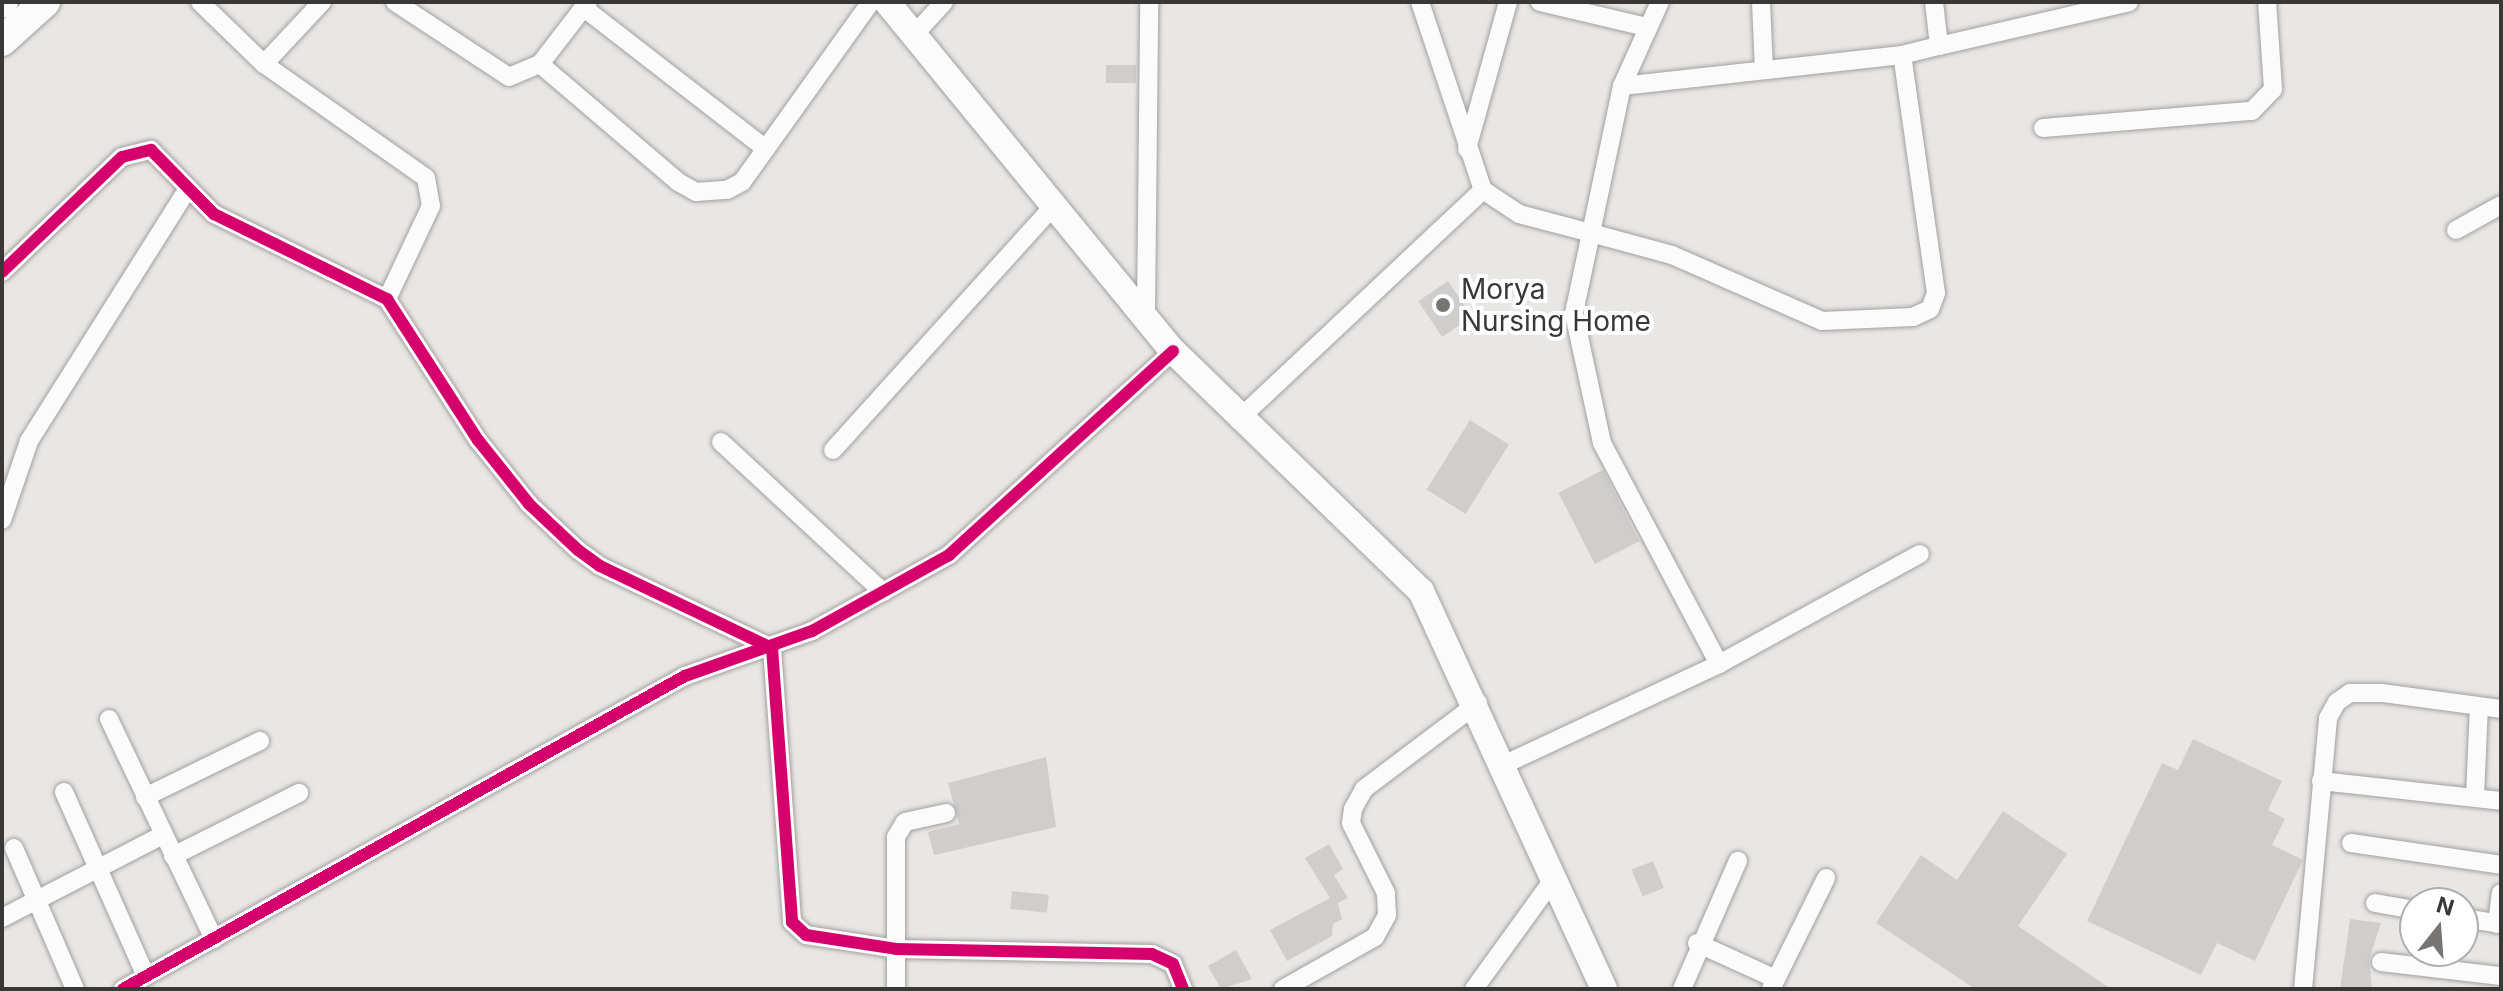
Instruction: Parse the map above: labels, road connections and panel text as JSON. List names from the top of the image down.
{
  "places": ["Morya Nursing Home"],
  "north": "top"
}
